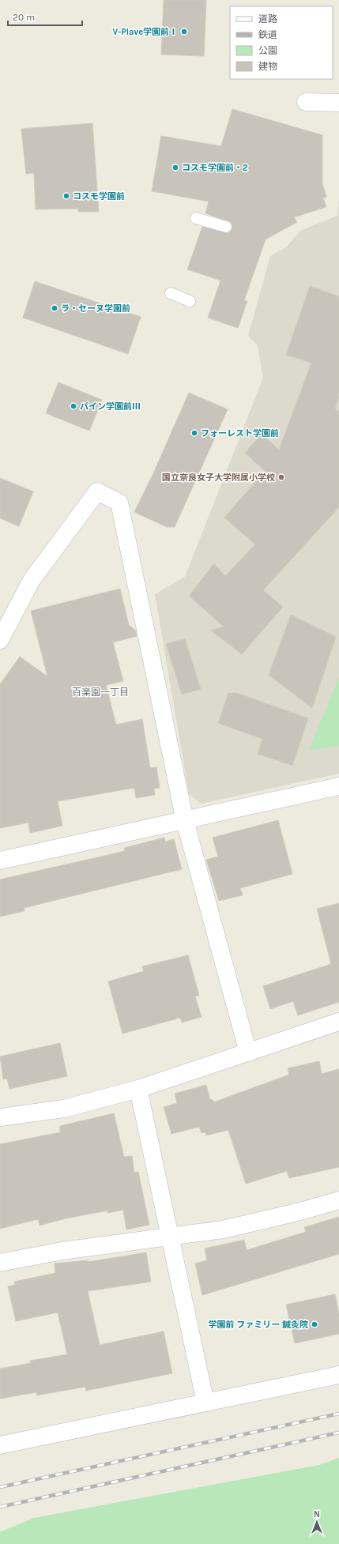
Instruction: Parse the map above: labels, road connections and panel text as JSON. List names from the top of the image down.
{
  "districts": ["百楽園一丁目"],
  "places": [
    "V-Plave学園前Ⅰ",
    "コスモ学園前・2",
    "コスモ学園前",
    "ラ・セーヌ学園前",
    "パイン学園前Ⅲ",
    "フォーレスト学園前",
    "国立奈良女子大学附属小学校",
    "学園前 ファミリー 鍼灸院"
  ],
  "legend": [
    "道路",
    "鉄道",
    "公園",
    "建物"
  ],
  "scale_bar": "20 m",
  "north": "top"
}
